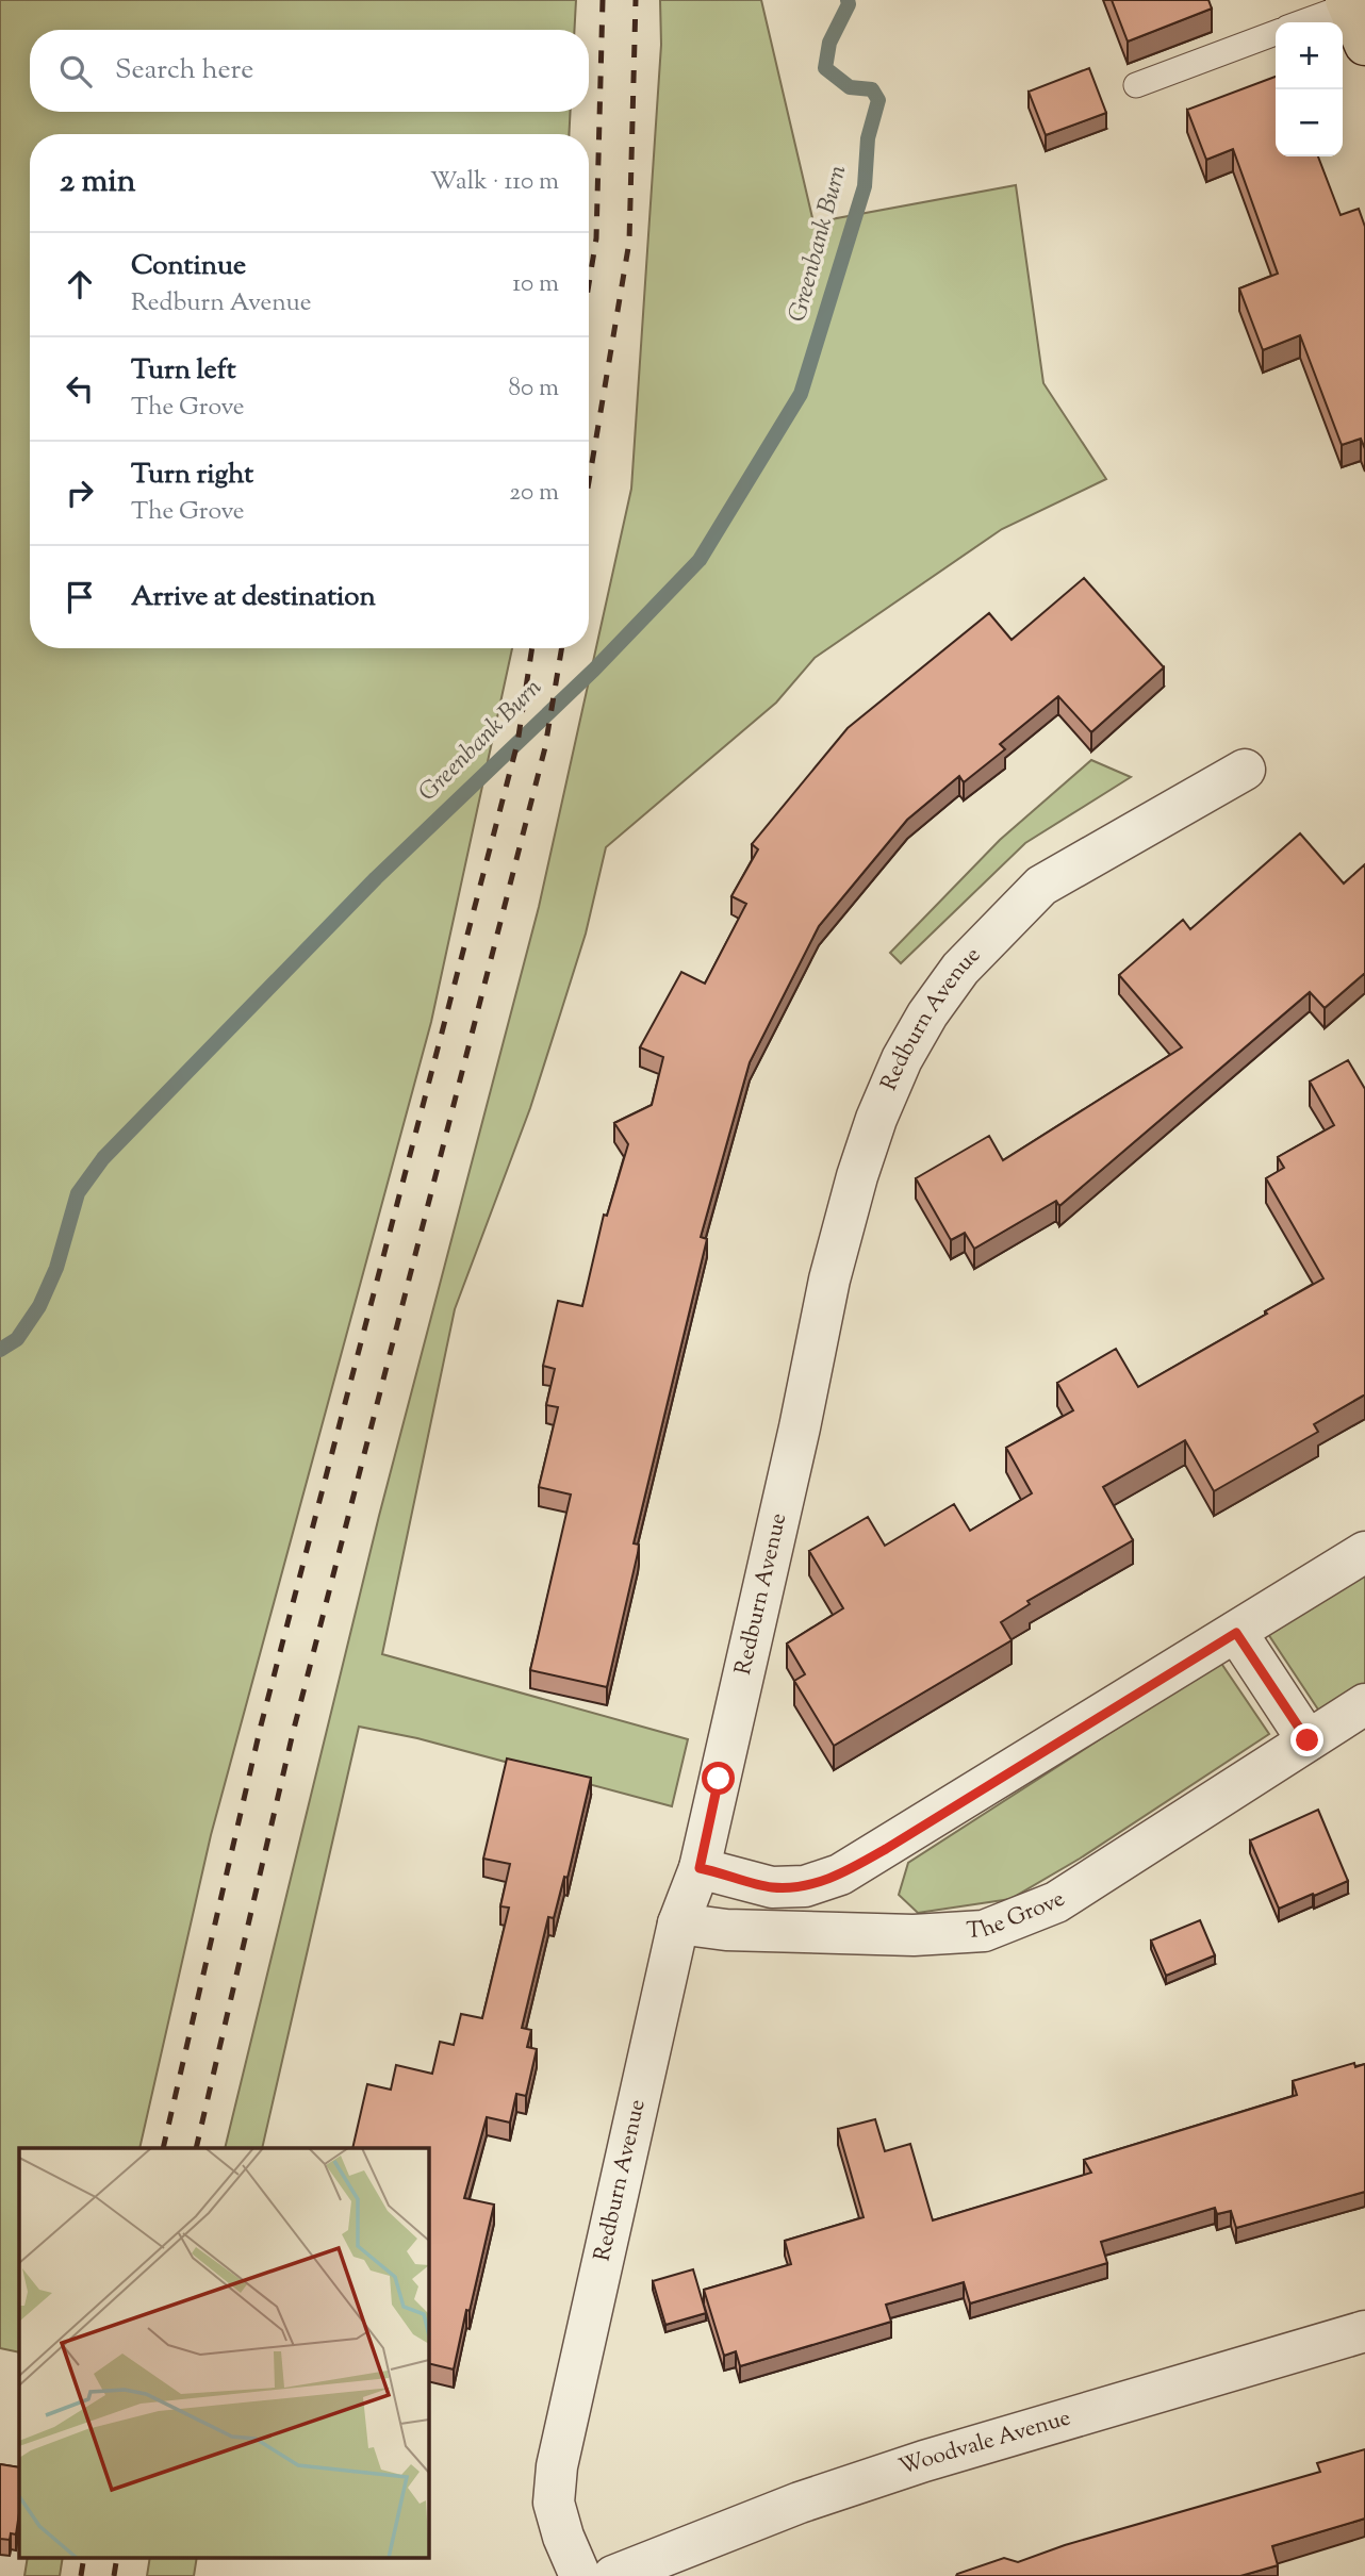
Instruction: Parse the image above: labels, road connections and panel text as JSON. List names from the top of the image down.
{
  "streets": {
    "street": ["Redburn Avenue", "The Grove", "Woodvale Avenue"]
  },
  "crossings": [
    ["Redburn Avenue", "The Grove"]
  ],
  "water": ["Greenbank Burn"],
  "page": {
    "map_buttons": ["+", "−"],
    "search": "Search here",
    "heading": ["2 min", "Walk · 110 m"],
    "list": [
      ["Continue", "Redburn Avenue", "10 m"],
      ["Turn left", "The Grove", "80 m"],
      ["Turn right", "The Grove", "20 m"],
      "Arrive at destination"
    ]
  }
}
